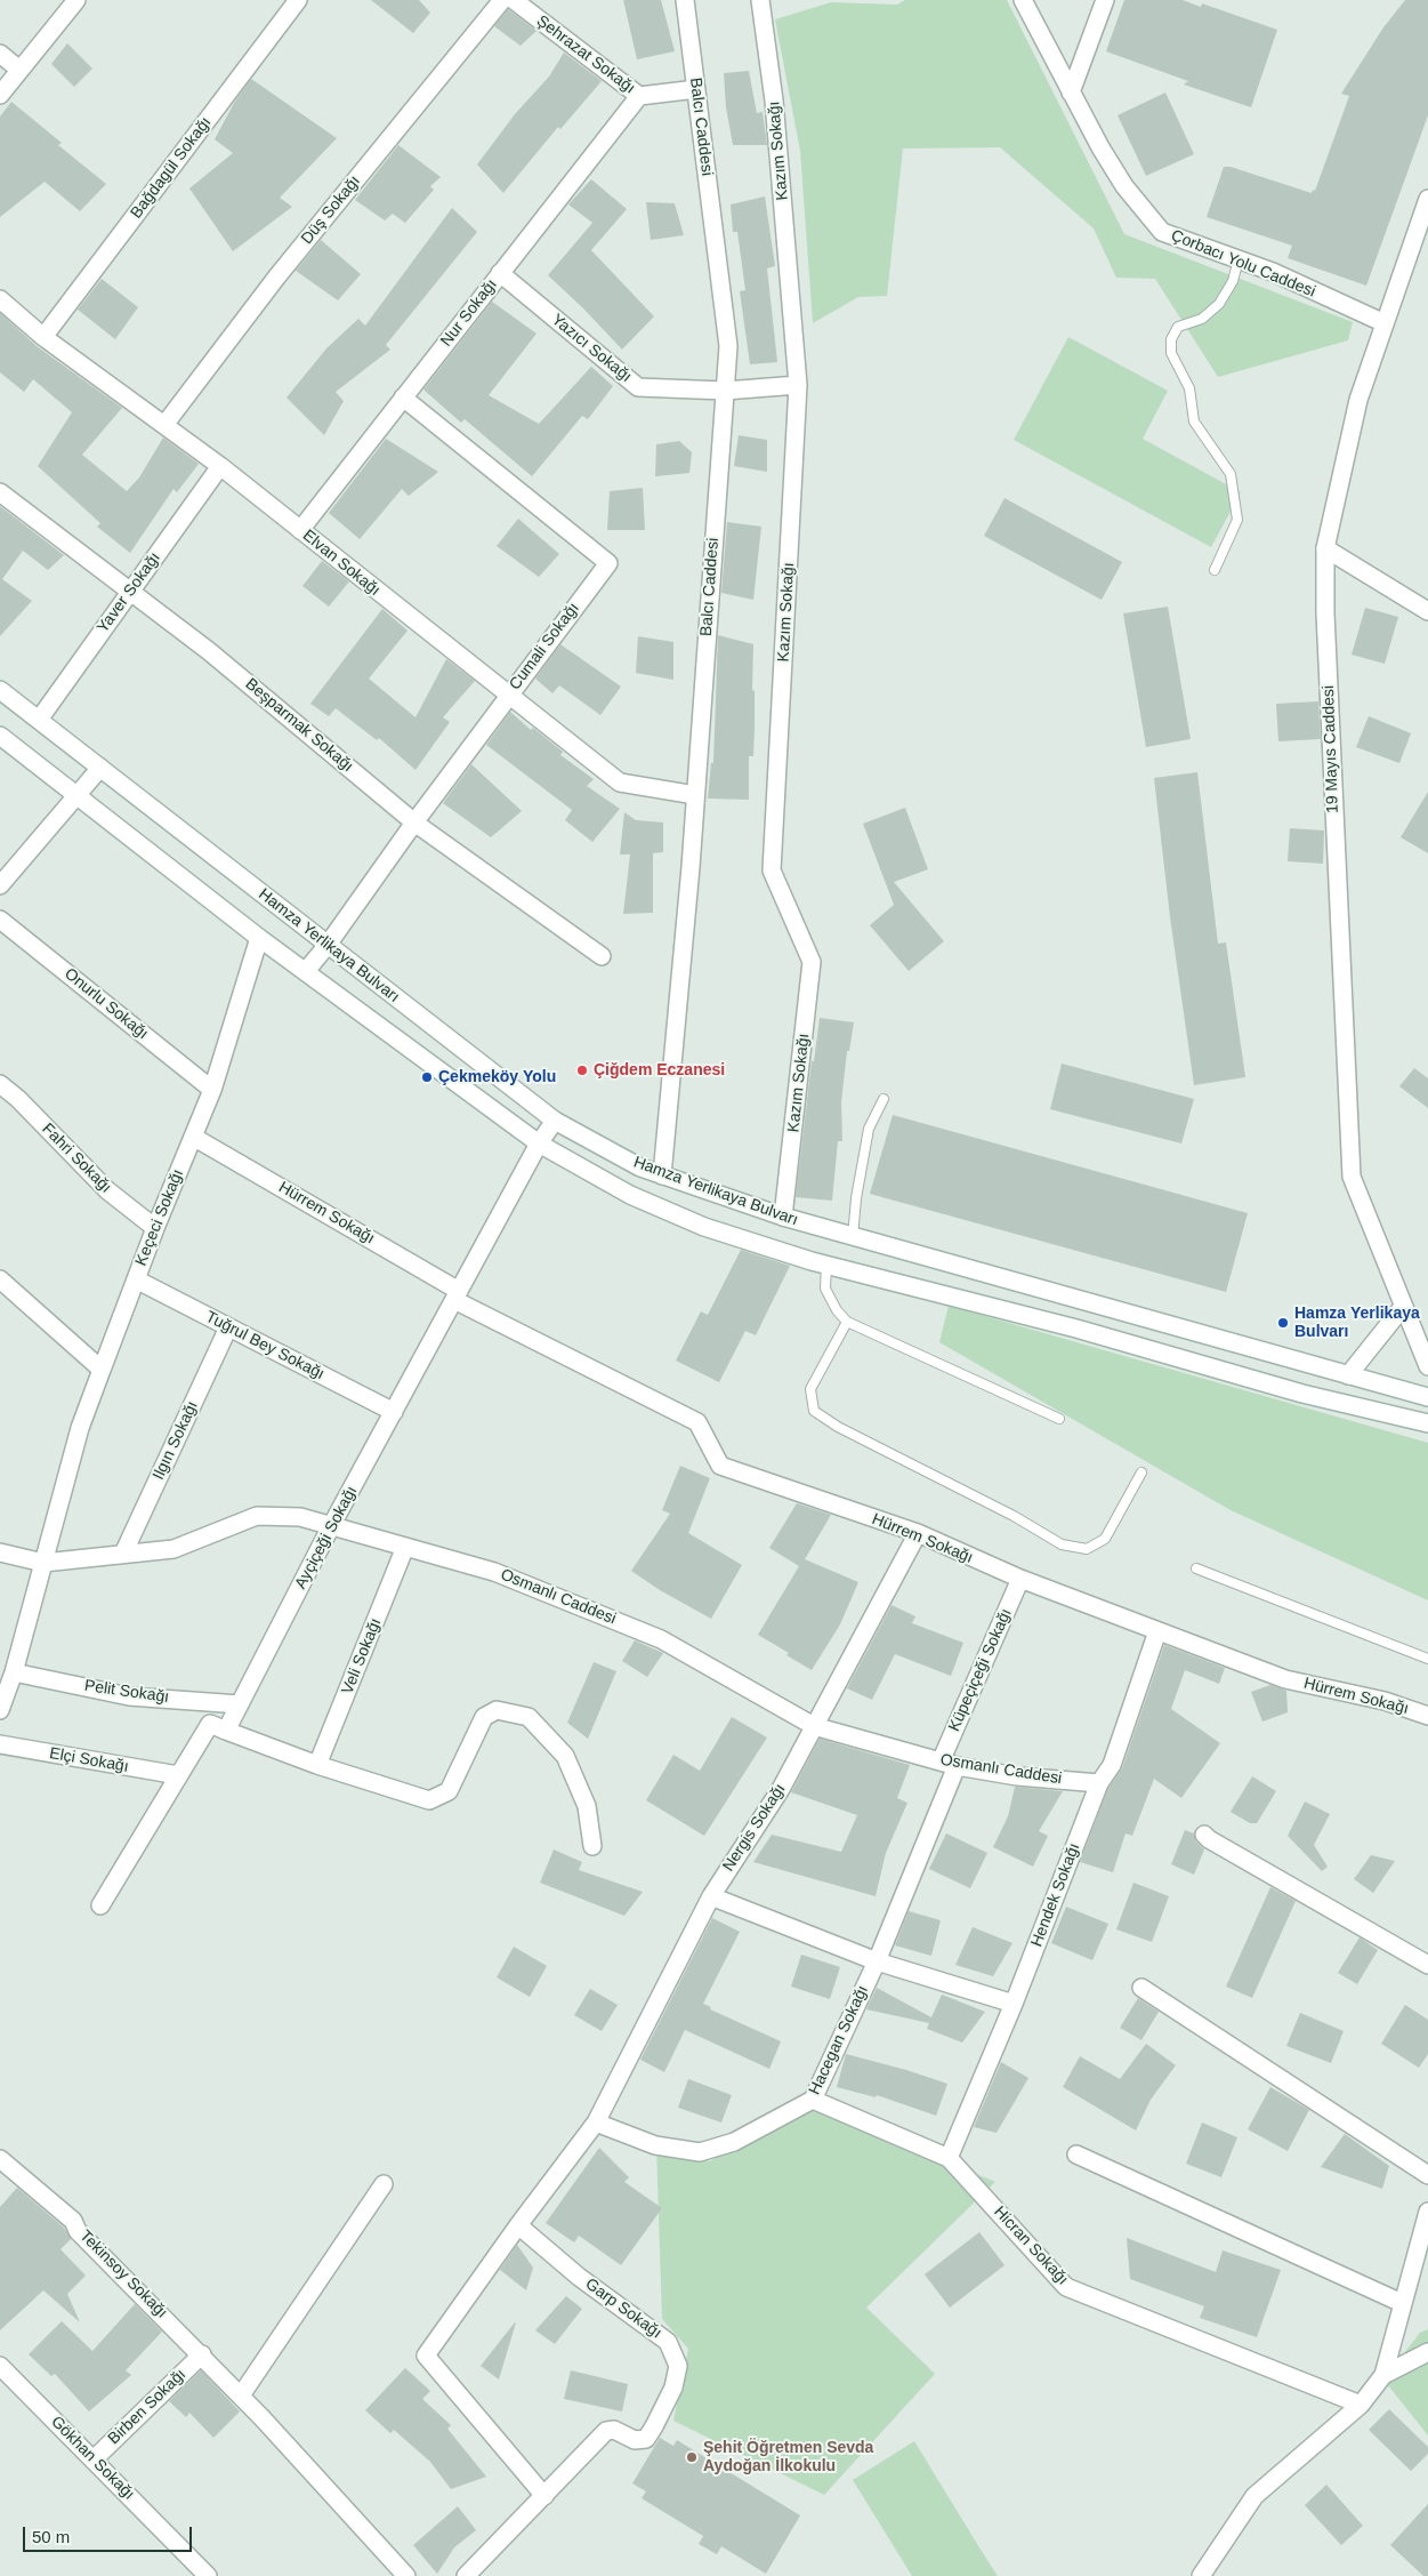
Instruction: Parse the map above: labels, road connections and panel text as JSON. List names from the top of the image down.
{
  "streets": {
    "street": [
      "Şehrazat Sokağı",
      "Balcı Caddesi",
      "Kazım Sokağı",
      "Bağdagül Sokağı",
      "Düş Sokağı",
      "Çorbacı Yolu Caddesi",
      "Nur Sokağı",
      "Yazıcı Sokağı",
      "Elvan Sokağı",
      "Yaver Sokağı",
      "Cumali Sokağı",
      "Beşparmak Sokağı",
      "19 Mayıs Caddesi",
      "Hamza Yerlikaya Bulvarı",
      "Onurlu Sokağı",
      "Fahri Sokağı",
      "Hürrem Sokağı",
      "Keçeci Sokağı",
      "Tuğrul Bey Sokağı",
      "Ilgın Sokağı",
      "Ayçiçeği Sokağı",
      "Osmanlı Caddesi",
      "Veli Sokağı",
      "Küpeçiçeği Sokağı",
      "Pelit Sokağı",
      "Elçi Sokağı",
      "Nergis Sokağı",
      "Hendek Sokağı",
      "Hacegan Sokağı",
      "Hicran Sokağı",
      "Tekinsoy Sokağı",
      "Garp Sokağı",
      "Birben Sokağı",
      "Gökhan Sokağı"
    ]
  },
  "crossings": [
    ["Şehrazat Sokağı", "Balcı Caddesi"],
    ["Şehrazat Sokağı", "Nur Sokağı"],
    ["Balcı Caddesi", "Yazıcı Sokağı"],
    ["Balcı Caddesi", "Elvan Sokağı"],
    ["Balcı Caddesi", "Hamza Yerlikaya Bulvarı"],
    ["Kazım Sokağı", "Yazıcı Sokağı"],
    ["Kazım Sokağı", "Hamza Yerlikaya Bulvarı"],
    ["Bağdagül Sokağı", "Elvan Sokağı"],
    ["Düş Sokağı", "Elvan Sokağı"],
    ["Çorbacı Yolu Caddesi", "19 Mayıs Caddesi"],
    ["Nur Sokağı", "Yazıcı Sokağı"],
    ["Nur Sokağı", "Elvan Sokağı"],
    ["Nur Sokağı", "Cumali Sokağı"],
    ["Elvan Sokağı", "Yaver Sokağı"],
    ["Elvan Sokağı", "Cumali Sokağı"],
    ["Yaver Sokağı", "Beşparmak Sokağı"],
    ["Yaver Sokağı", "Hamza Yerlikaya Bulvarı"],
    ["Cumali Sokağı", "Beşparmak Sokağı"],
    ["Cumali Sokağı", "Hamza Yerlikaya Bulvarı"],
    ["Hamza Yerlikaya Bulvarı", "Keçeci Sokağı"],
    ["Hamza Yerlikaya Bulvarı", "Ayçiçeği Sokağı"],
    ["Onurlu Sokağı", "Keçeci Sokağı"],
    ["Fahri Sokağı", "Keçeci Sokağı"],
    ["Hürrem Sokağı", "Keçeci Sokağı"],
    ["Hürrem Sokağı", "Ayçiçeği Sokağı"],
    ["Hürrem Sokağı", "Küpeçiçeği Sokağı"],
    ["Hürrem Sokağı", "Nergis Sokağı"],
    ["Hürrem Sokağı", "Hendek Sokağı"],
    ["Keçeci Sokağı", "Tuğrul Bey Sokağı"],
    ["Keçeci Sokağı", "Osmanlı Caddesi"],
    ["Keçeci Sokağı", "Pelit Sokağı"],
    ["Tuğrul Bey Sokağı", "Ilgın Sokağı"],
    ["Tuğrul Bey Sokağı", "Ayçiçeği Sokağı"],
    ["Ilgın Sokağı", "Osmanlı Caddesi"],
    ["Ayçiçeği Sokağı", "Osmanlı Caddesi"],
    ["Ayçiçeği Sokağı", "Pelit Sokağı"],
    ["Osmanlı Caddesi", "Veli Sokağı"],
    ["Osmanlı Caddesi", "Küpeçiçeği Sokağı"],
    ["Osmanlı Caddesi", "Nergis Sokağı"],
    ["Osmanlı Caddesi", "Hendek Sokağı"],
    ["Osmanlı Caddesi", "Hacegan Sokağı"],
    ["Küpeçiçeği Sokağı", "Hacegan Sokağı"],
    ["Nergis Sokağı", "Hacegan Sokağı"],
    ["Nergis Sokağı", "Garp Sokağı"],
    ["Hendek Sokağı", "Hicran Sokağı"],
    ["Hacegan Sokağı", "Hicran Sokağı"],
    ["Tekinsoy Sokağı", "Birben Sokağı"],
    ["Birben Sokağı", "Gökhan Sokağı"]
  ],
  "places": [
    "Çiğdem Eczanesi",
    "Çekmeköy Yolu",
    "Hamza Yerlikaya Bulvarı",
    "Şehit Öğretmen Sevda Aydoğan İlkokulu"
  ],
  "scale_bar": "50 m"
}
